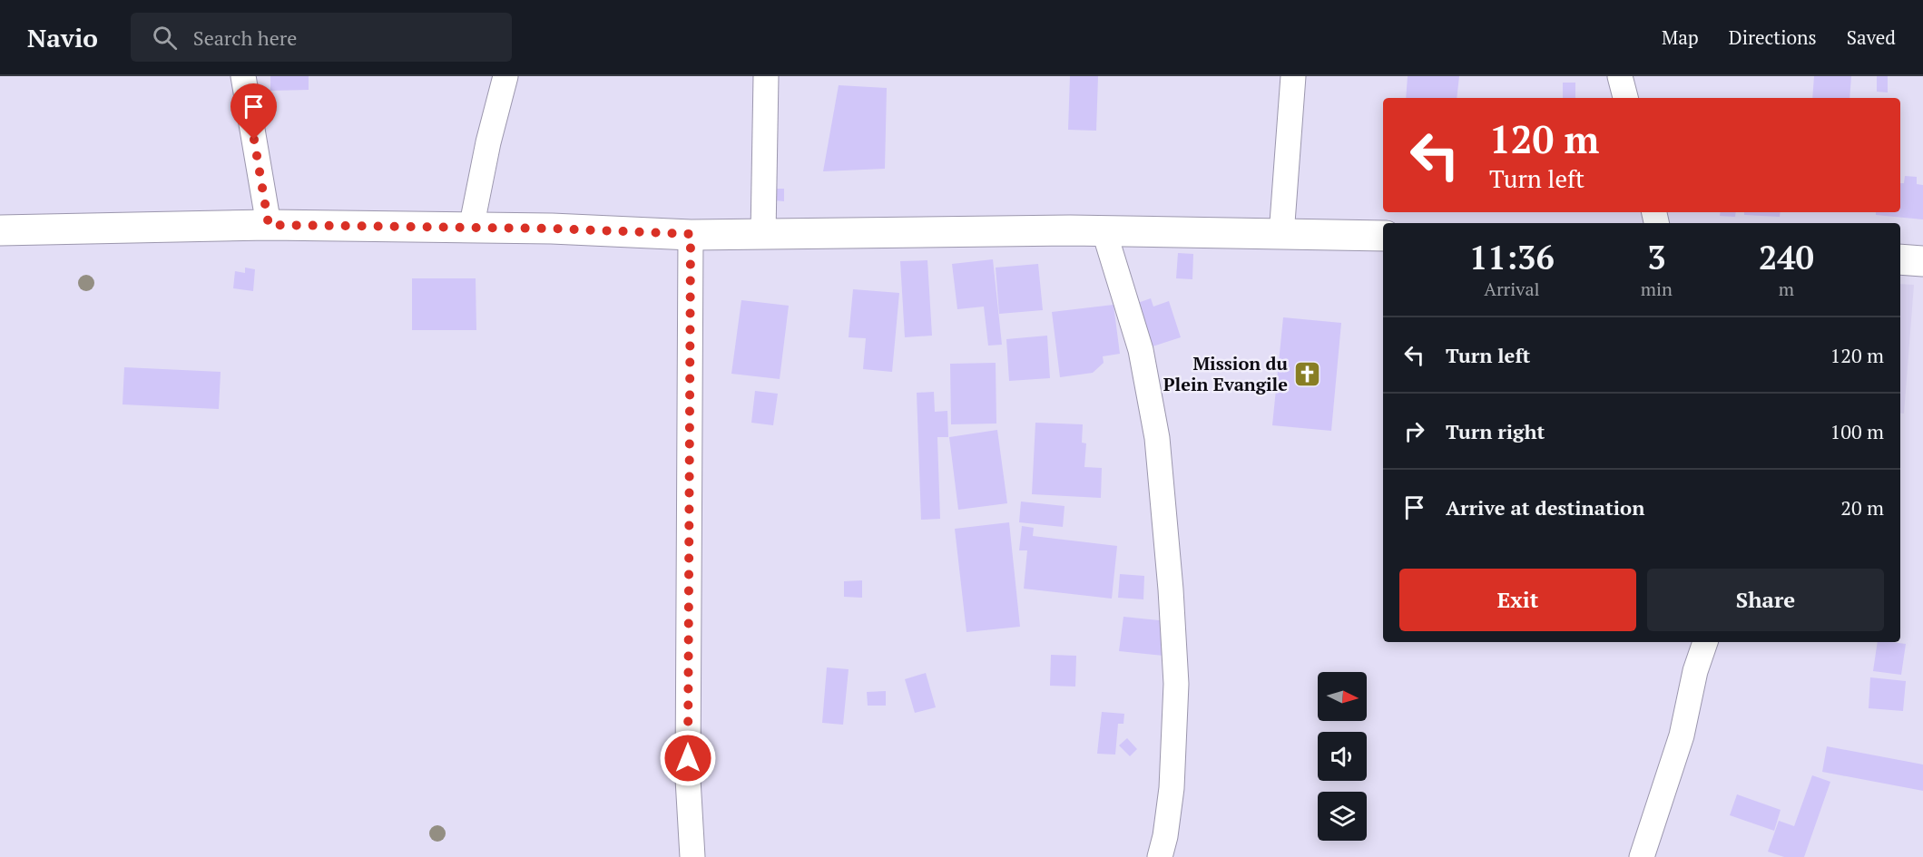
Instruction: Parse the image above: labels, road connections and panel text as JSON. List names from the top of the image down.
{
  "places": {
    "church": ["Mission du Plein Evangile"]
  },
  "north": "right",
  "page": {
    "header": "Navio",
    "search": "Search here",
    "nav": ["Map", "Directions", "Saved"],
    "turn": ["120 m", "Turn left"],
    "eta": [
      "11:36",
      "Arrival",
      "3",
      "min",
      "240",
      "m"
    ],
    "list": [
      {
        "name": "Turn left",
        "value": "120 m"
      },
      {
        "name": "Turn right",
        "value": "100 m"
      },
      {
        "name": "Arrive at destination",
        "value": "20 m"
      }
    ],
    "buttons": ["Exit", "Share"]
  }
}
